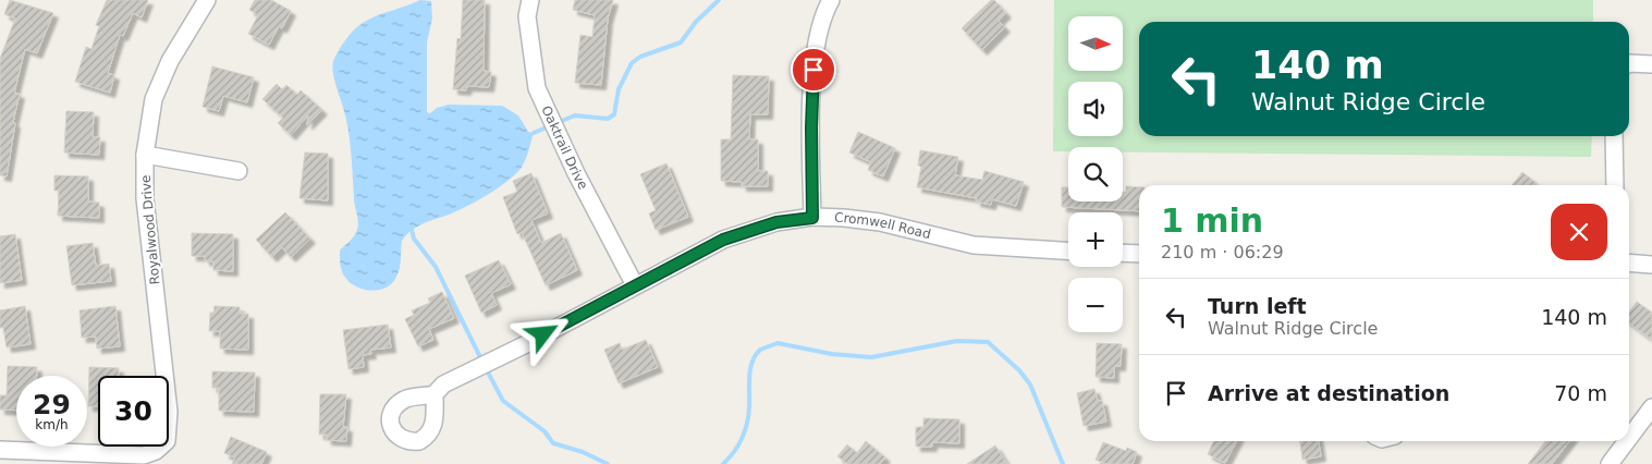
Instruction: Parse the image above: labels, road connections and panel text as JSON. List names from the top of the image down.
{
  "streets": {
    "street": ["Oaktrail Drive", "Cromwell Road", "Royalwood Drive"]
  },
  "crossings": [
    ["Oaktrail Drive", "Cromwell Road"]
  ],
  "north": "right",
  "page": {
    "map_buttons": ["+", "−"],
    "turn": ["140 m", "Walnut Ridge Circle"],
    "heading": ["1 min", "210 m · 06:29"],
    "list": [
      {
        "name": "Turn left",
        "note": "Walnut Ridge Circle",
        "value": "140 m"
      },
      {
        "name": "Arrive at destination",
        "value": "70 m"
      }
    ],
    "speed": "29 km/h",
    "limit": "30"
  }
}
